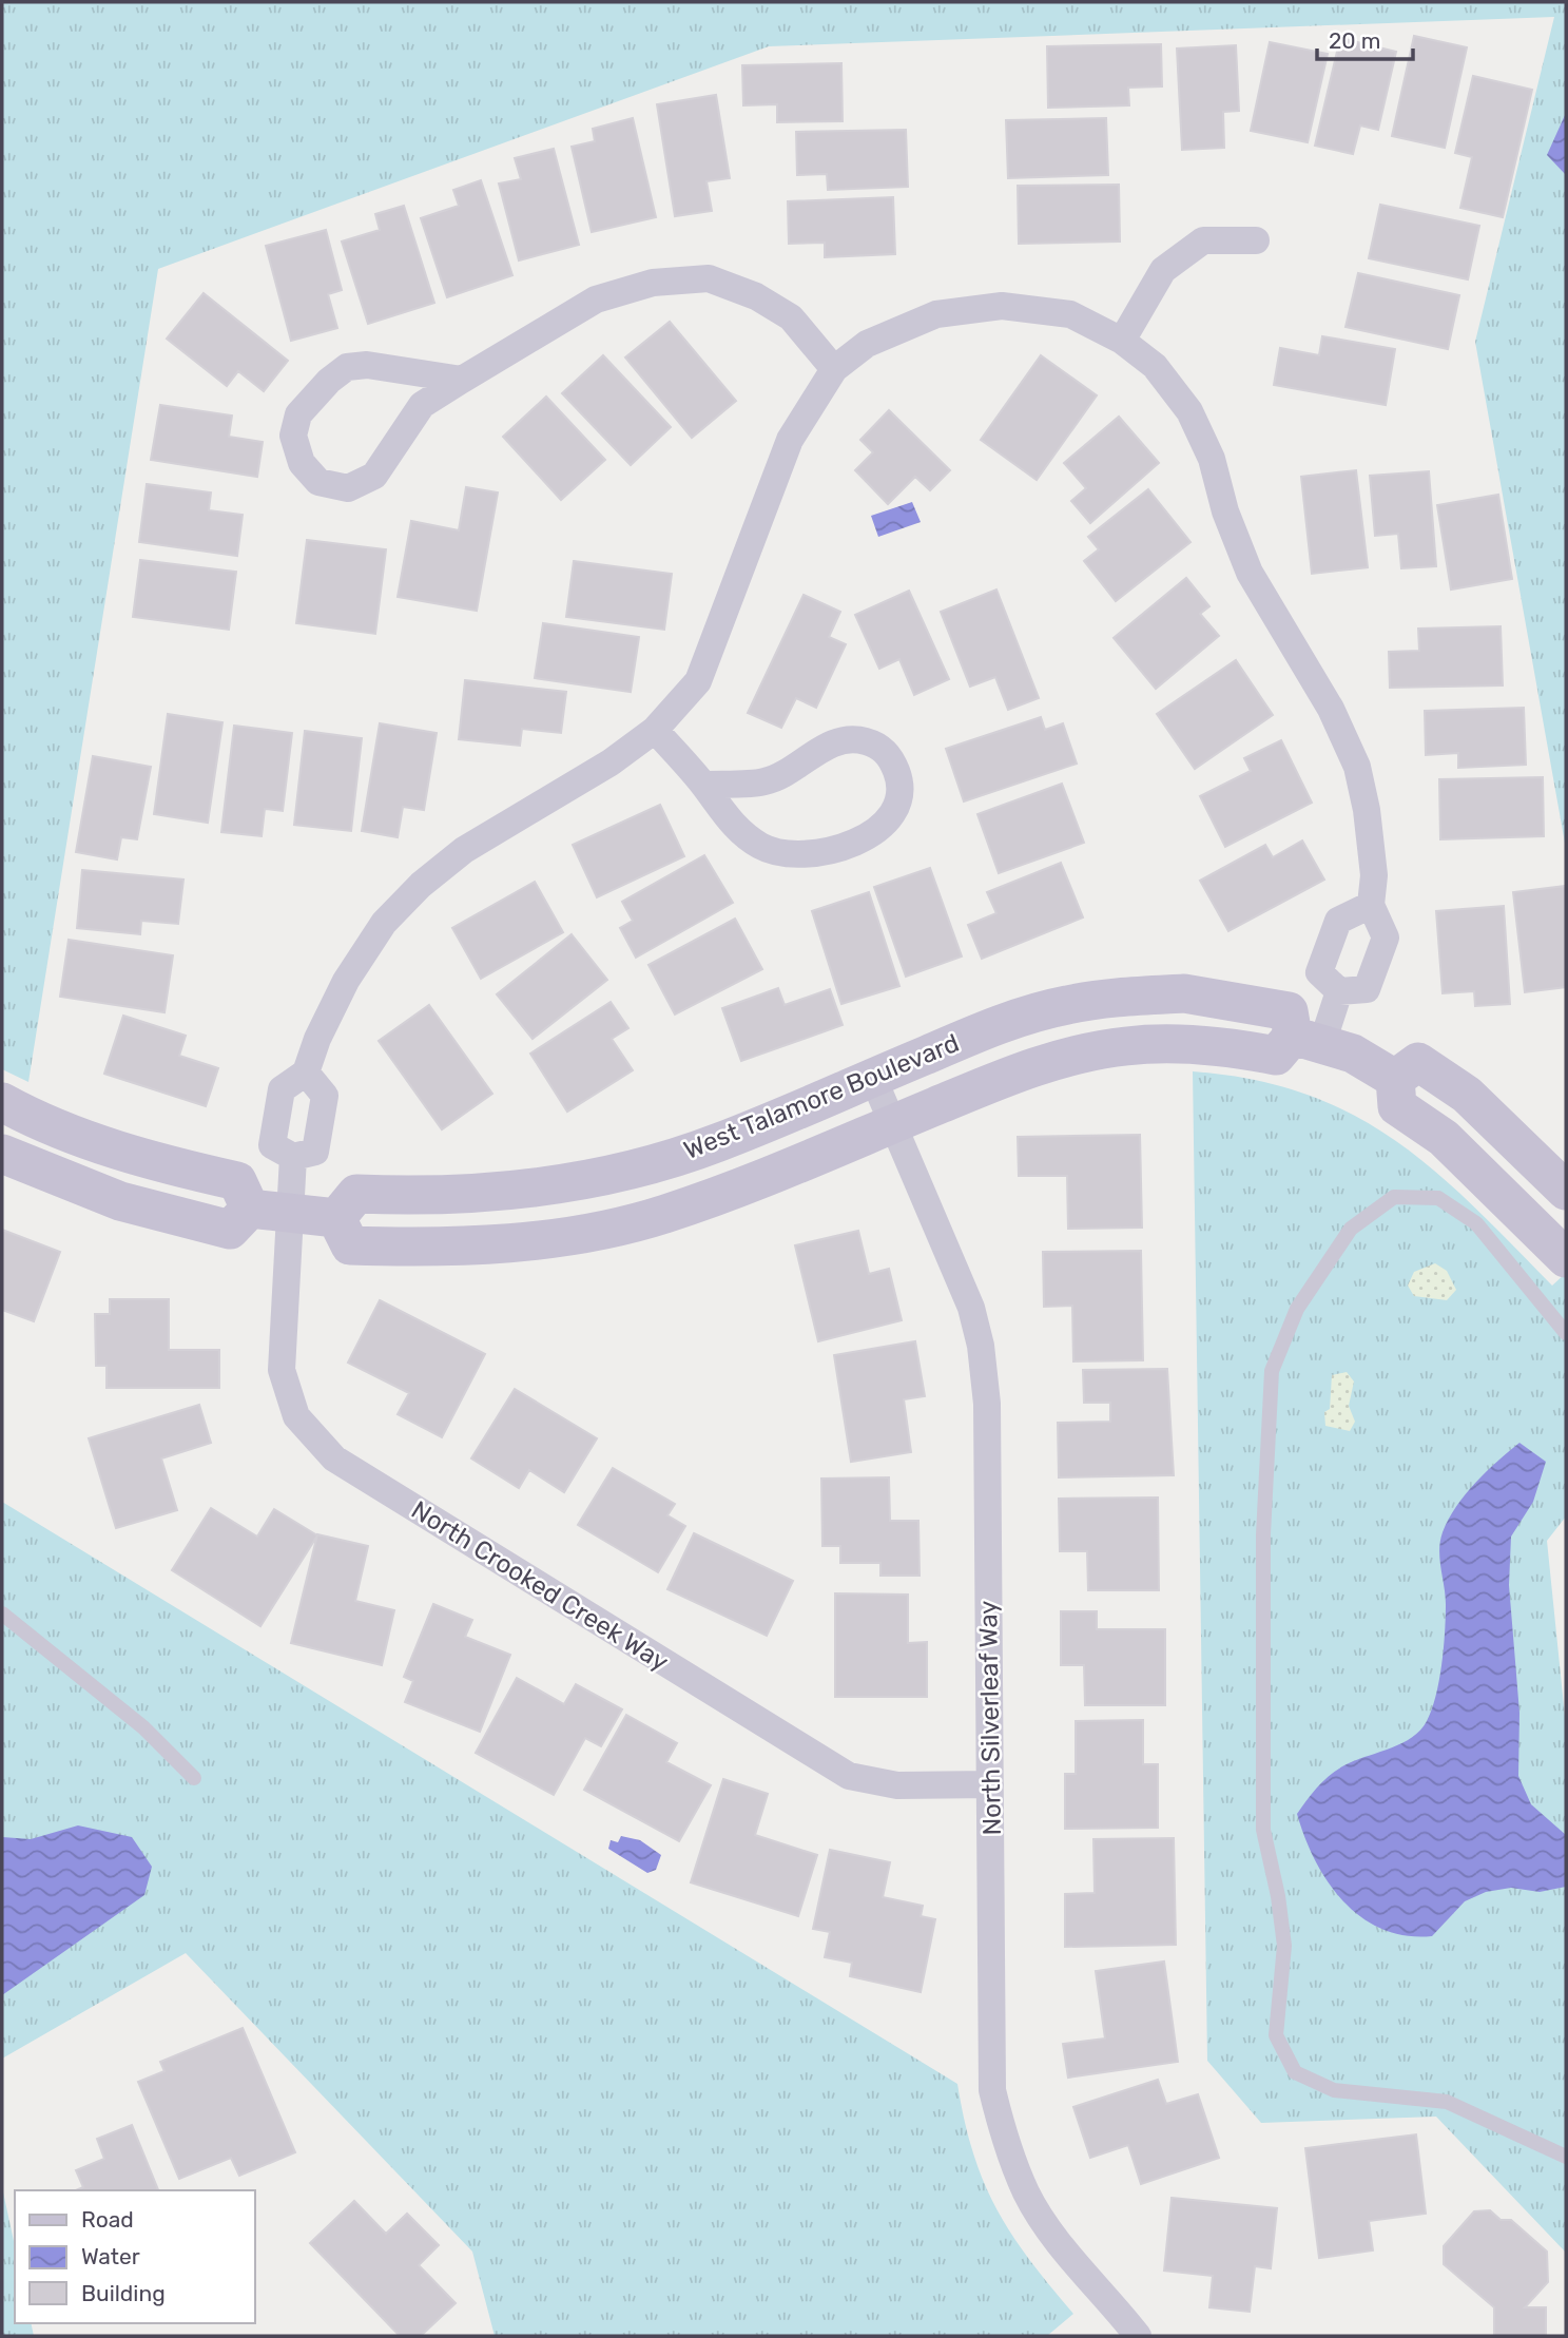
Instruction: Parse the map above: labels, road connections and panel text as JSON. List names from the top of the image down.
{
  "streets": {
    "street": ["West Talamore Boulevard", "North Crooked Creek Way", "North Silverleaf Way"]
  },
  "crossings": [
    ["West Talamore Boulevard", "North Silverleaf Way"],
    ["North Crooked Creek Way", "North Silverleaf Way"]
  ],
  "legend": ["Road", "Water", "Building"],
  "scale_bar": "20 m"
}
